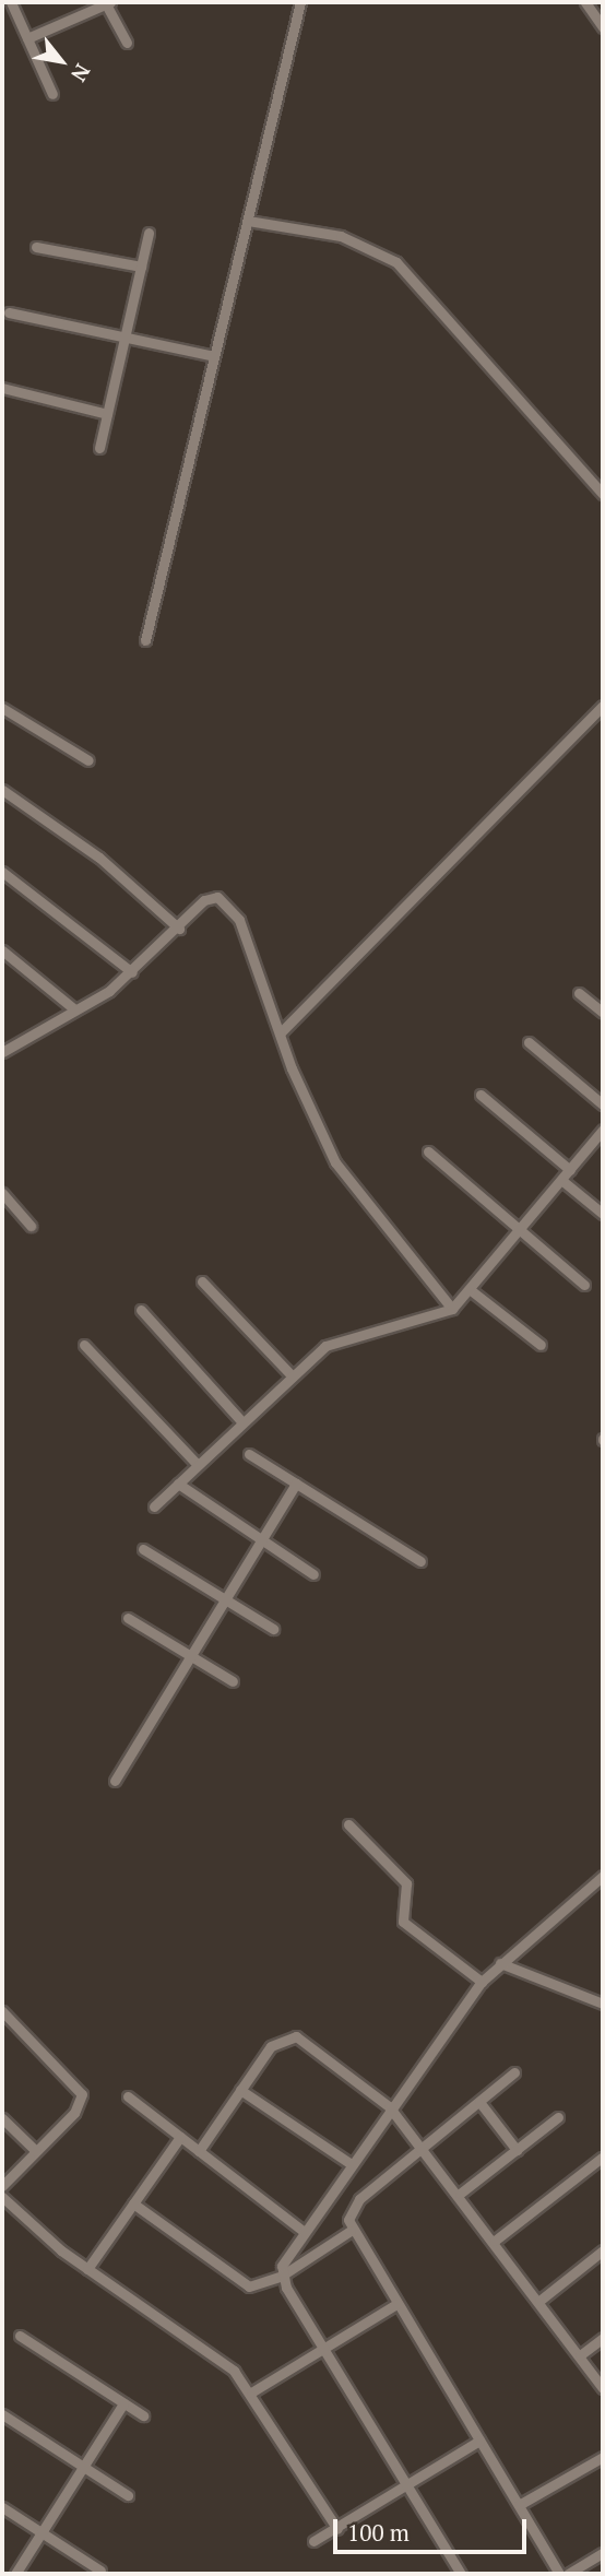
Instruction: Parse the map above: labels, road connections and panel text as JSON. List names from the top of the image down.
{
  "scale_bar": "100 m",
  "north": "bottom right"
}
